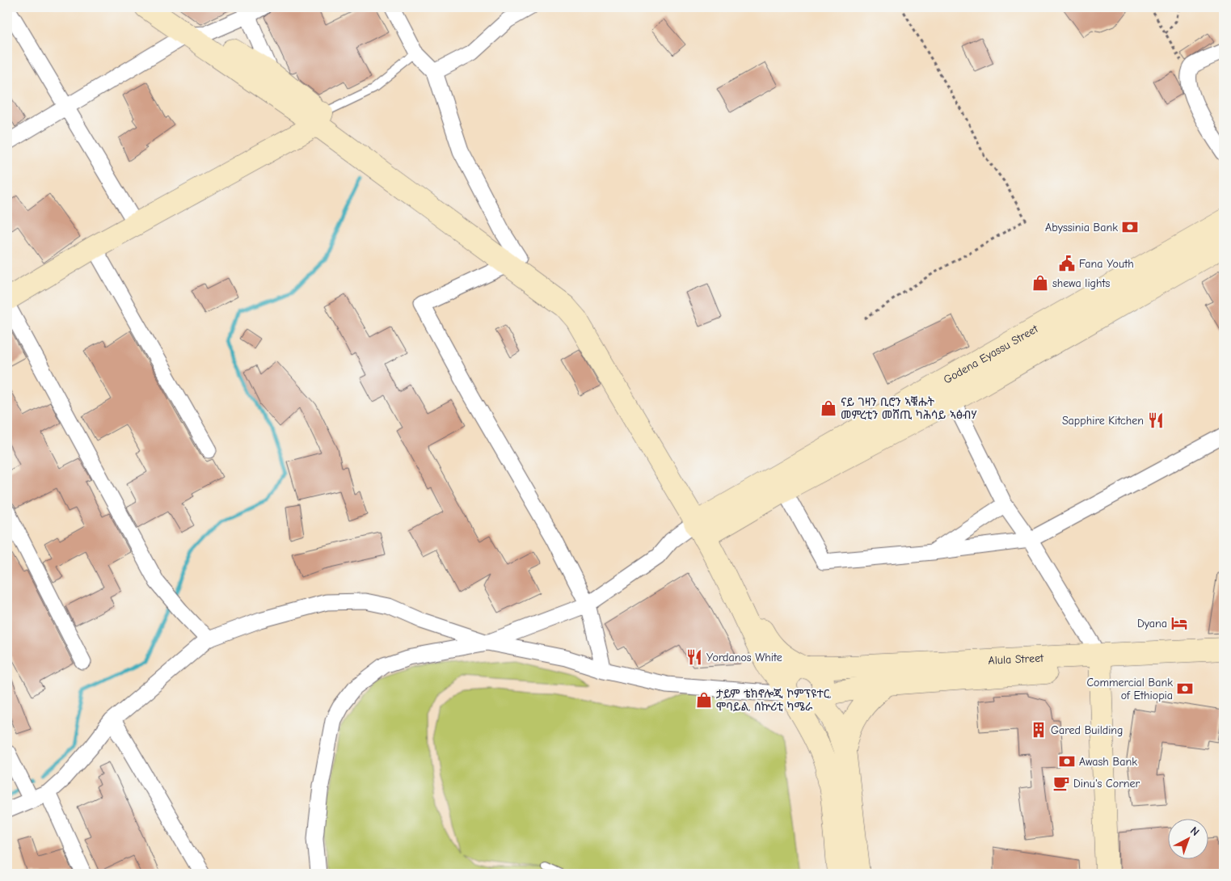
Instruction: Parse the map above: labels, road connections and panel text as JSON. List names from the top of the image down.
{
  "streets": {
    "street": ["Godena Eyassu Street", "Alula Street"]
  },
  "places": {
    "bank": ["Abyssinia Bank", "Commercial Bank of Ethiopia", "Awash Bank"],
    "public building": ["Fana Youth"],
    "shop": ["shewa lights", "ናይ ገዛን ቢሮን ኣቑሑት መምረቲን መሸጢ ካሕሳይ ኣፅብሃ", "ታይም ቴክኖሎጂ ኮምፕዩተር, ሞባይል, ሰኵሪቲ ካሜራ"],
    "restaurant": ["Sapphire Kitchen", "Yordanos White"],
    "hotel": ["Dyana"],
    "building": ["Gared Building"],
    "cafe": ["Dinu's Corner"]
  },
  "north": "top right"
}
